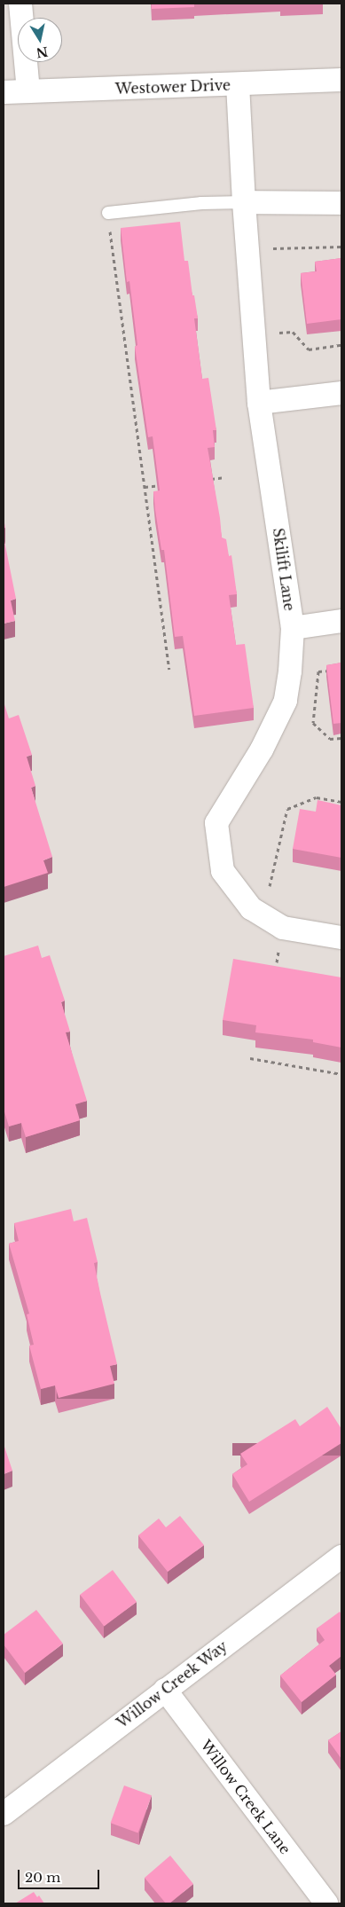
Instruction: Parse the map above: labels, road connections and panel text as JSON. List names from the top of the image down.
{
  "streets": {
    "street": [
      "Westower Drive",
      "Skilift Lane",
      "Willow Creek Way",
      "Willow Creek Lane"
    ]
  },
  "crossings": [
    ["Westower Drive", "Skilift Lane"],
    ["Willow Creek Way", "Willow Creek Lane"]
  ],
  "scale_bar": "20 m",
  "north": "bottom"
}
